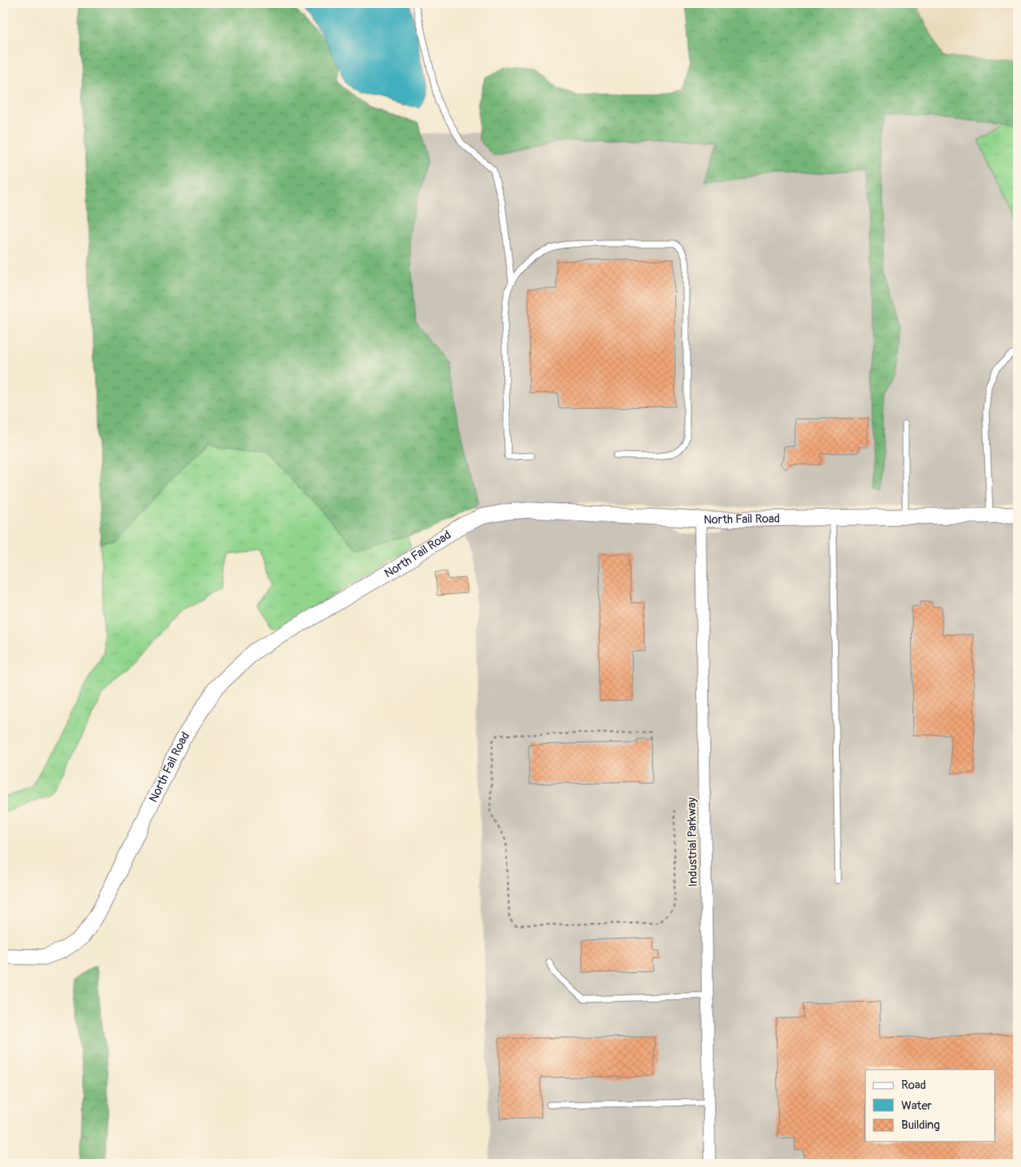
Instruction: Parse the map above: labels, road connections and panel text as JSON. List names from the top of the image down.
{
  "streets": {
    "street": ["North Fail Road", "Industrial Parkway"]
  },
  "crossings": [
    ["North Fail Road", "Industrial Parkway"]
  ],
  "legend": ["Road", "Water", "Building"]
}
